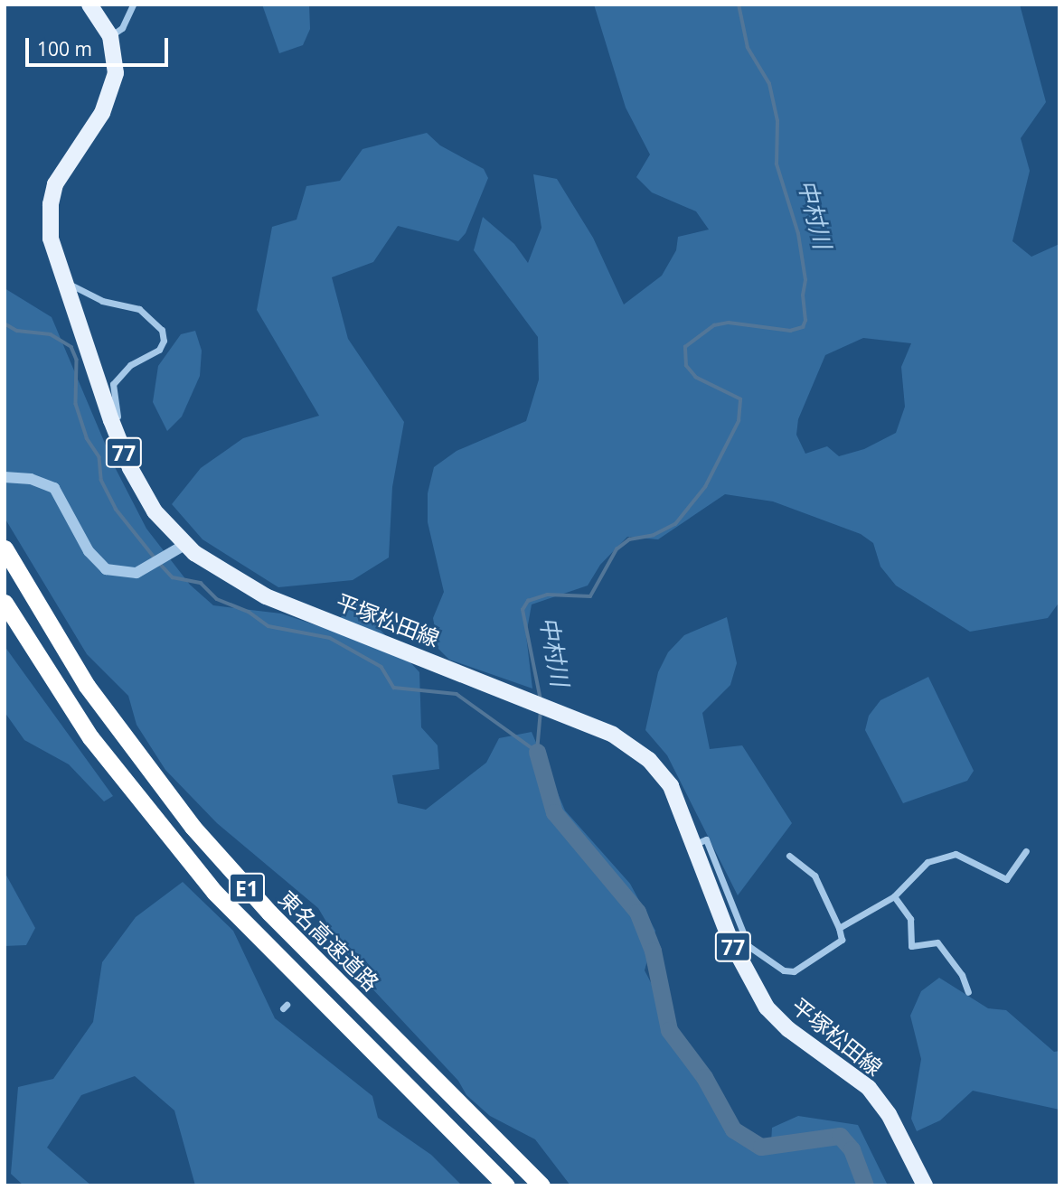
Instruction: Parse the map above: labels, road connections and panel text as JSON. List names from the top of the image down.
{
  "streets": {
    "highway": ["E1", "東名高速道路"],
    "main road": ["77", "平塚松田線"]
  },
  "water": ["中村川"],
  "scale_bar": "100 m"
}
